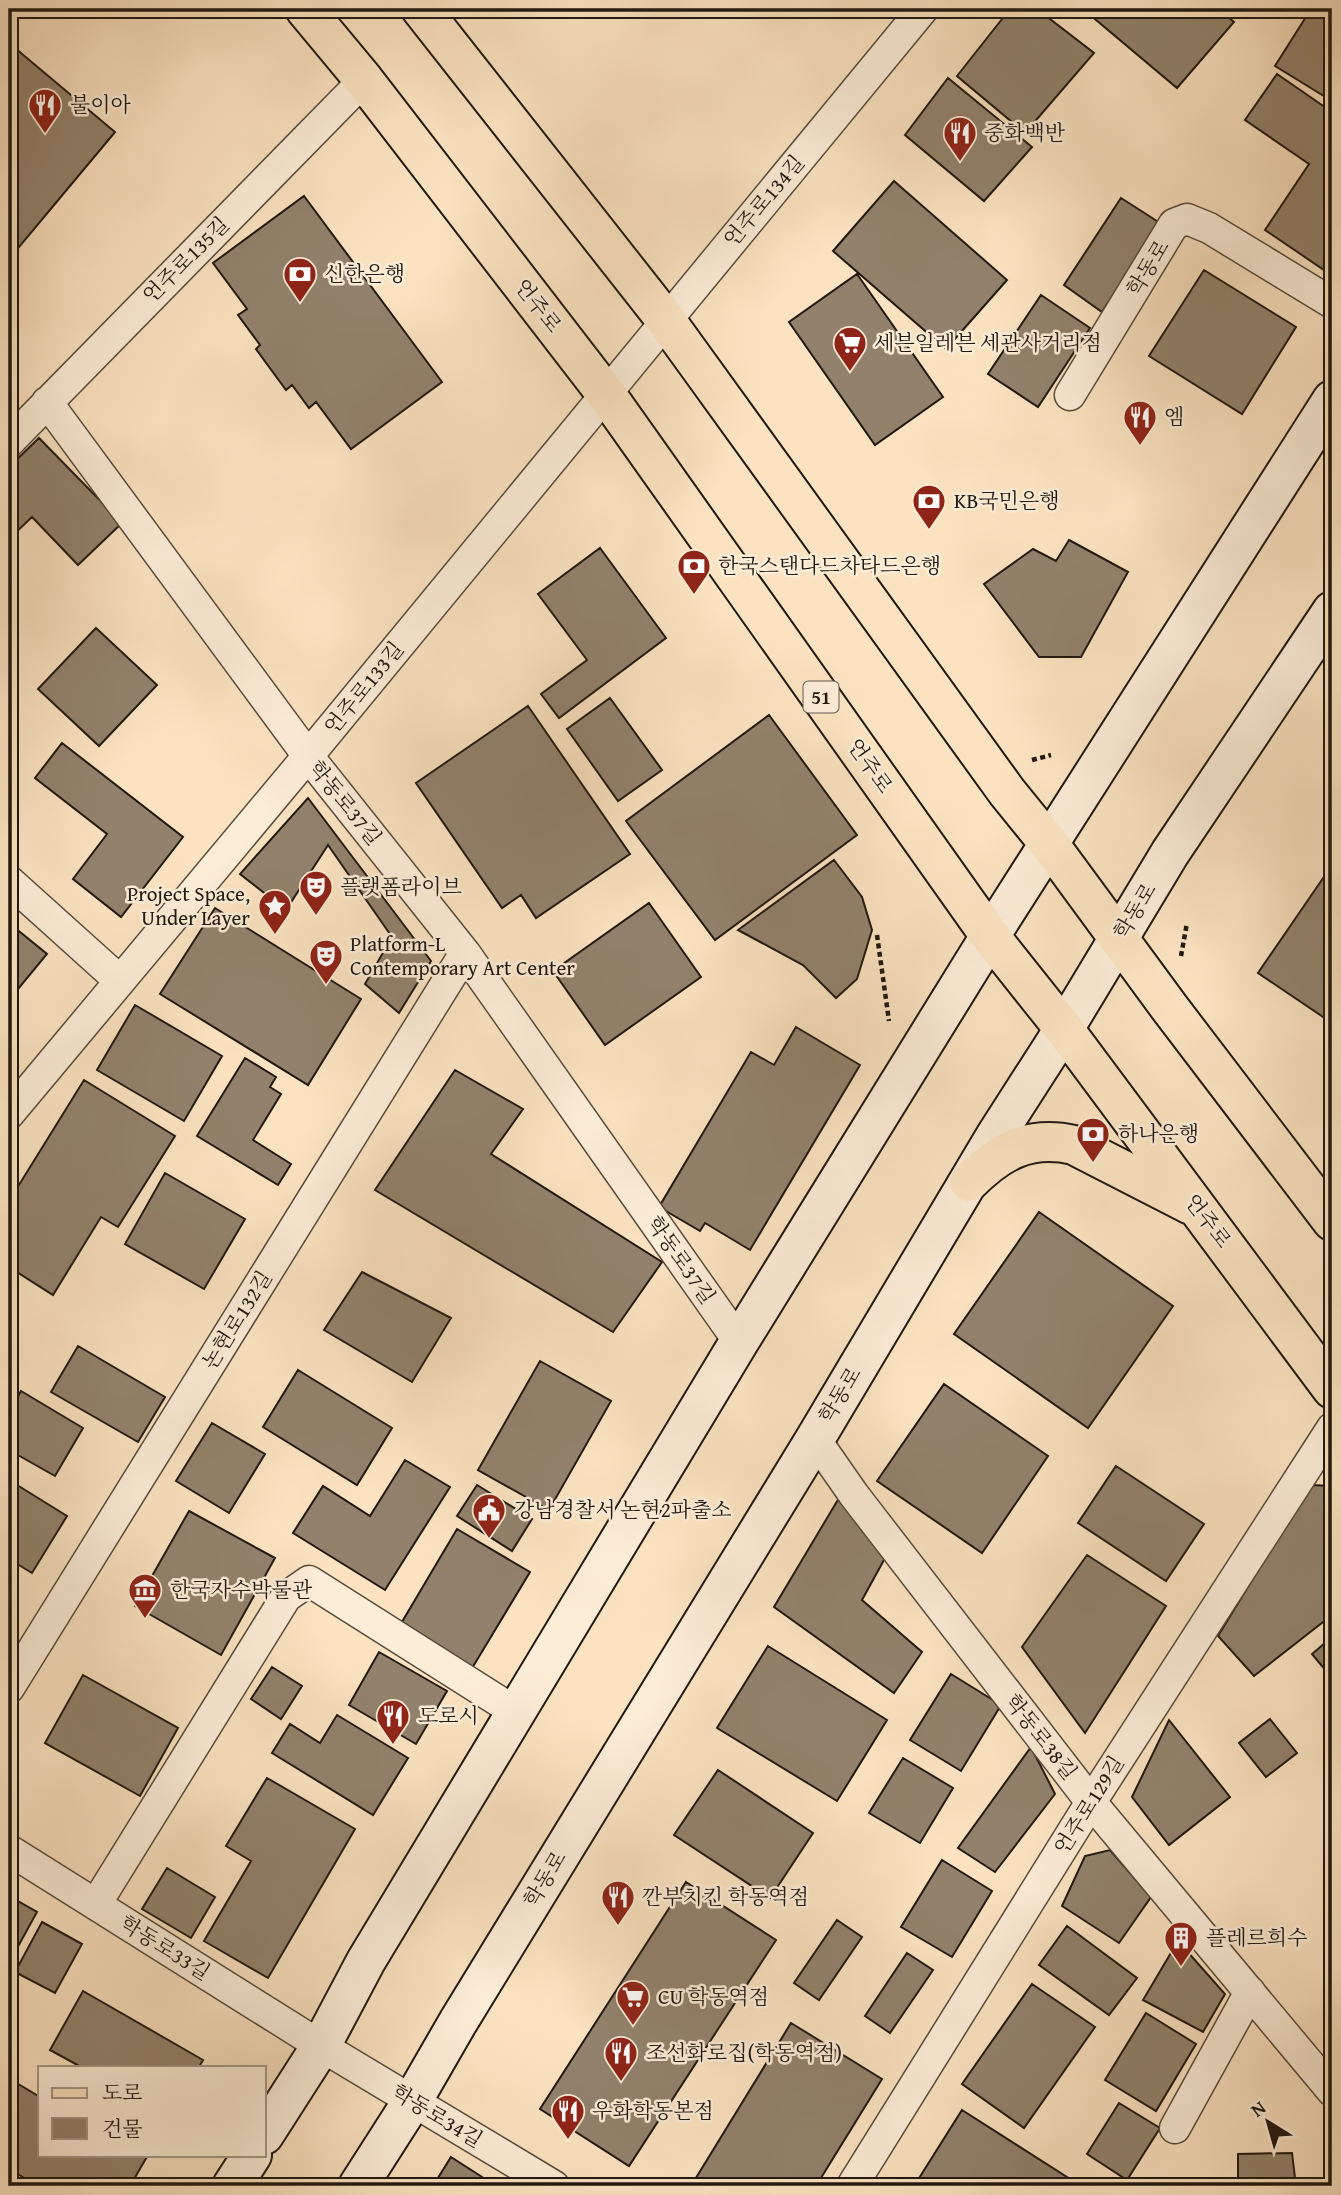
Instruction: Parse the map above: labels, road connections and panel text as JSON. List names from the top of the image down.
{
  "streets": {
    "main road": ["학동로", "언주로", "51"],
    "street": [
      "언주로134길",
      "언주로135길",
      "언주로133길",
      "학동로37길",
      "논현로132길",
      "학동로38길",
      "언주로129길",
      "학동로33길",
      "학동로34길"
    ]
  },
  "crossings": [
    ["언주로134길", "언주로"],
    ["언주로134길", "언주로133길"],
    ["언주로135길", "언주로"],
    ["언주로135길", "학동로37길"],
    ["학동로", "언주로"],
    ["학동로", "학동로38길"],
    ["학동로", "학동로34길"],
    ["언주로", "언주로133길"],
    ["언주로133길", "학동로37길"],
    ["학동로37길", "논현로132길"],
    ["학동로38길", "언주로129길"],
    ["학동로33길", "학동로34길"]
  ],
  "places": {
    "restaurant": [
      "불이아",
      "중화백반",
      "엠",
      "도로시",
      "깐부치킨 학동역점",
      "조선화로집(학동역점)",
      "우화학동본점"
    ],
    "bank": [
      "신한은행",
      "KB국민은행",
      "한국스탠다드차타드은행",
      "하나은행"
    ],
    "supermarket": ["세븐일레븐 세관사거리점", "CU 학동역점"],
    "theatre": ["플랫폼라이브", "Platform-L Contemporary Art Center"],
    "place": ["Project Space, Under Layer"],
    "public building": ["강남경찰서 논현2파출소"],
    "museum": ["한국자수박물관"],
    "building": ["플레르희수"]
  },
  "legend": ["도로", "건물"],
  "north": "top left"
}
